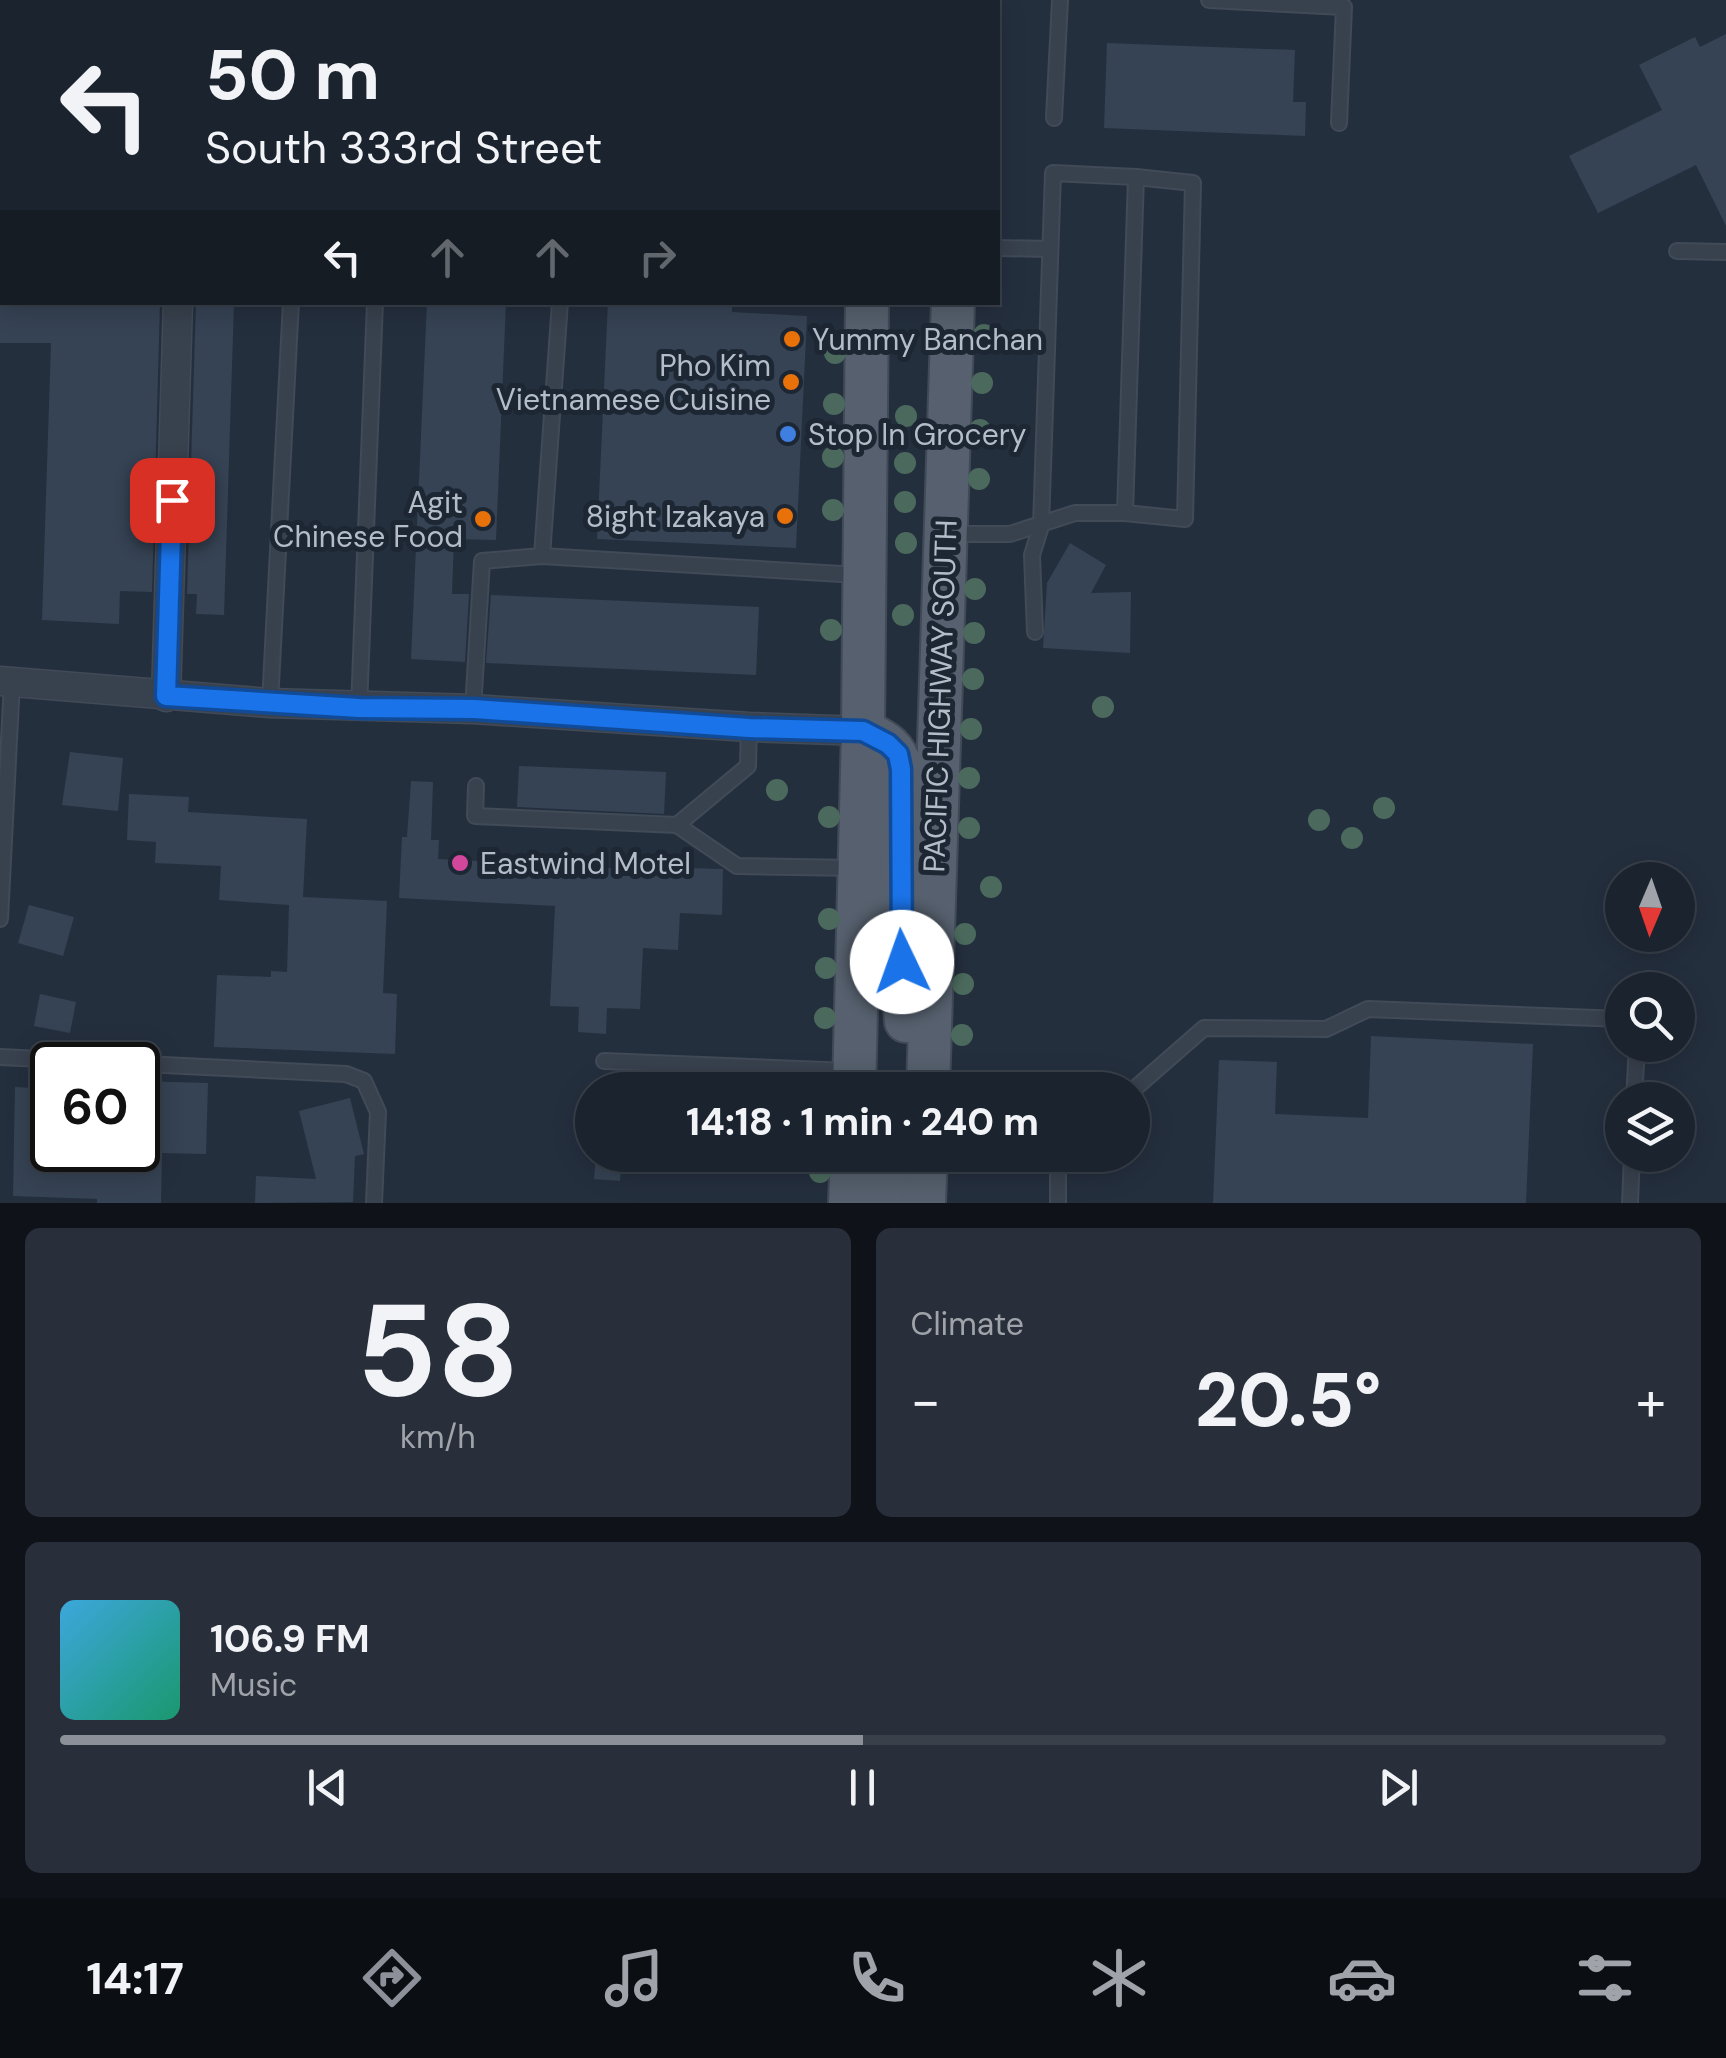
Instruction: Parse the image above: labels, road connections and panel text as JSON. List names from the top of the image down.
{
  "streets": {
    "main road": ["PACIFIC HIGHWAY SOUTH"]
  },
  "places": [
    "Yummy Banchan",
    "Pho Kim Vietnamese Cuisine",
    "Stop In Grocery",
    "8ight Izakaya",
    "Agit Chinese Food",
    "Eastwind Motel"
  ],
  "north": "bottom",
  "page": {
    "turn": ["50 m", "South 333rd Street"],
    "limit": "60",
    "trip": "14:18 · 1 min · 240 m",
    "tile": [
      ["58", "km/h"],
      "Climate"
    ],
    "heat": ["−", "20.5°", "+"],
    "song": ["106.9 FM", "Music"],
    "tabs": "14:17"
  }
}
